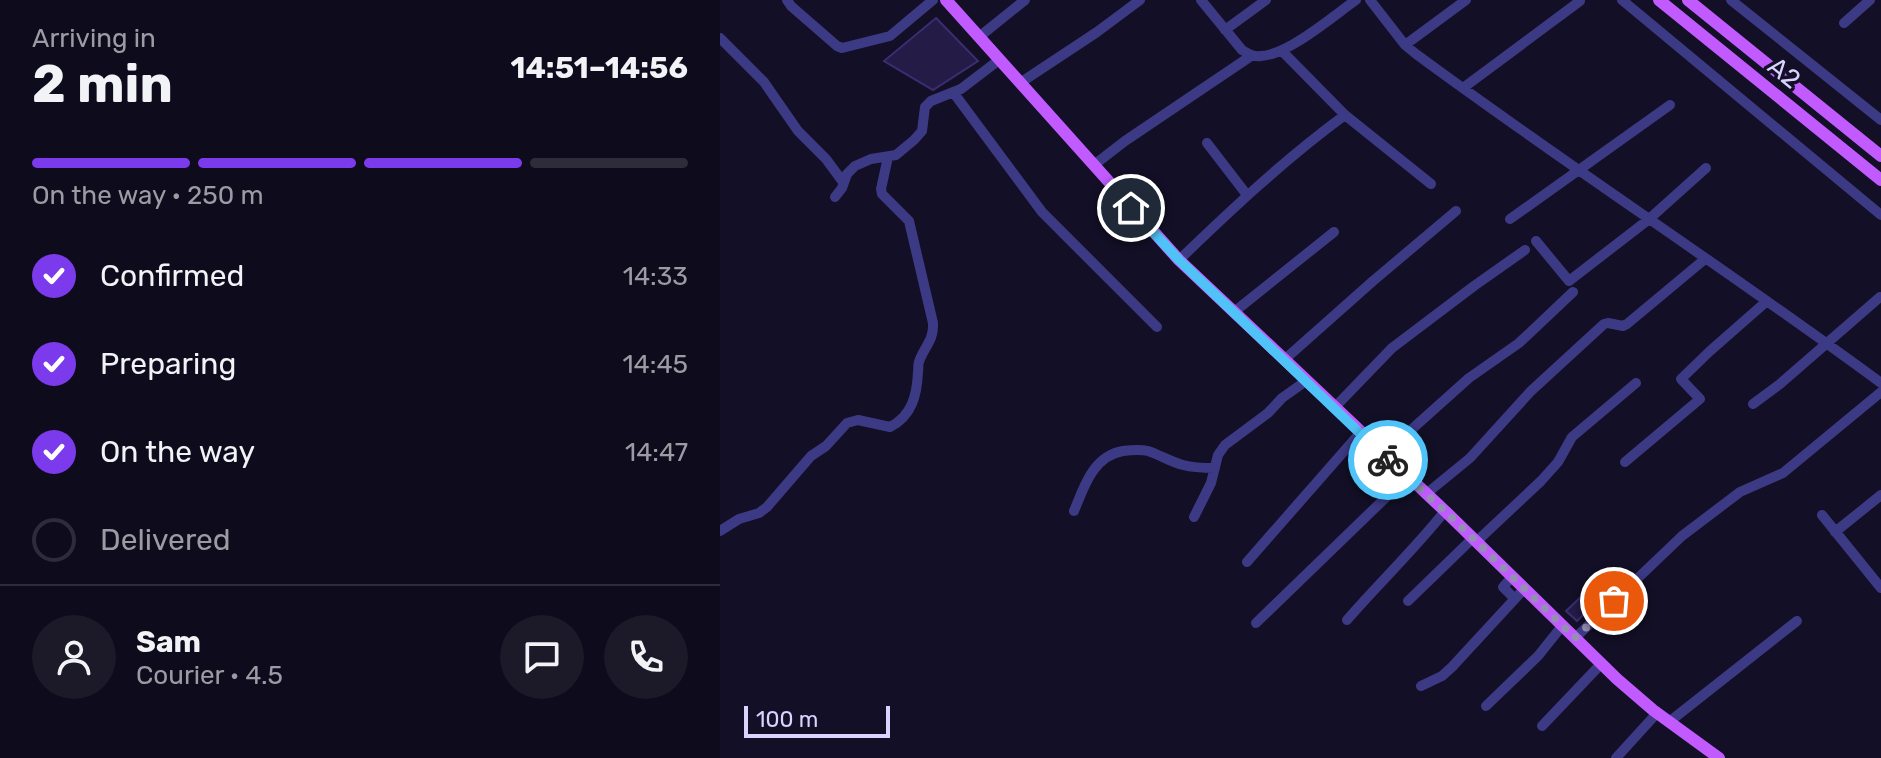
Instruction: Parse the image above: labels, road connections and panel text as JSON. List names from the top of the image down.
{
  "streets": {
    "main road": ["A2"]
  },
  "scale_bar": "100 m",
  "page": {
    "heading": ["2 min", "Arriving in", "14:51–14:56"],
    "panel": ["Sam", "Courier · 4.5"],
    "bar": "On the way · 250 m",
    "list": [
      ["Confirmed", "14:33"],
      ["Preparing", "14:45"],
      ["On the way", "14:47"],
      "Delivered"
    ],
    "scale": "100 m"
  }
}
